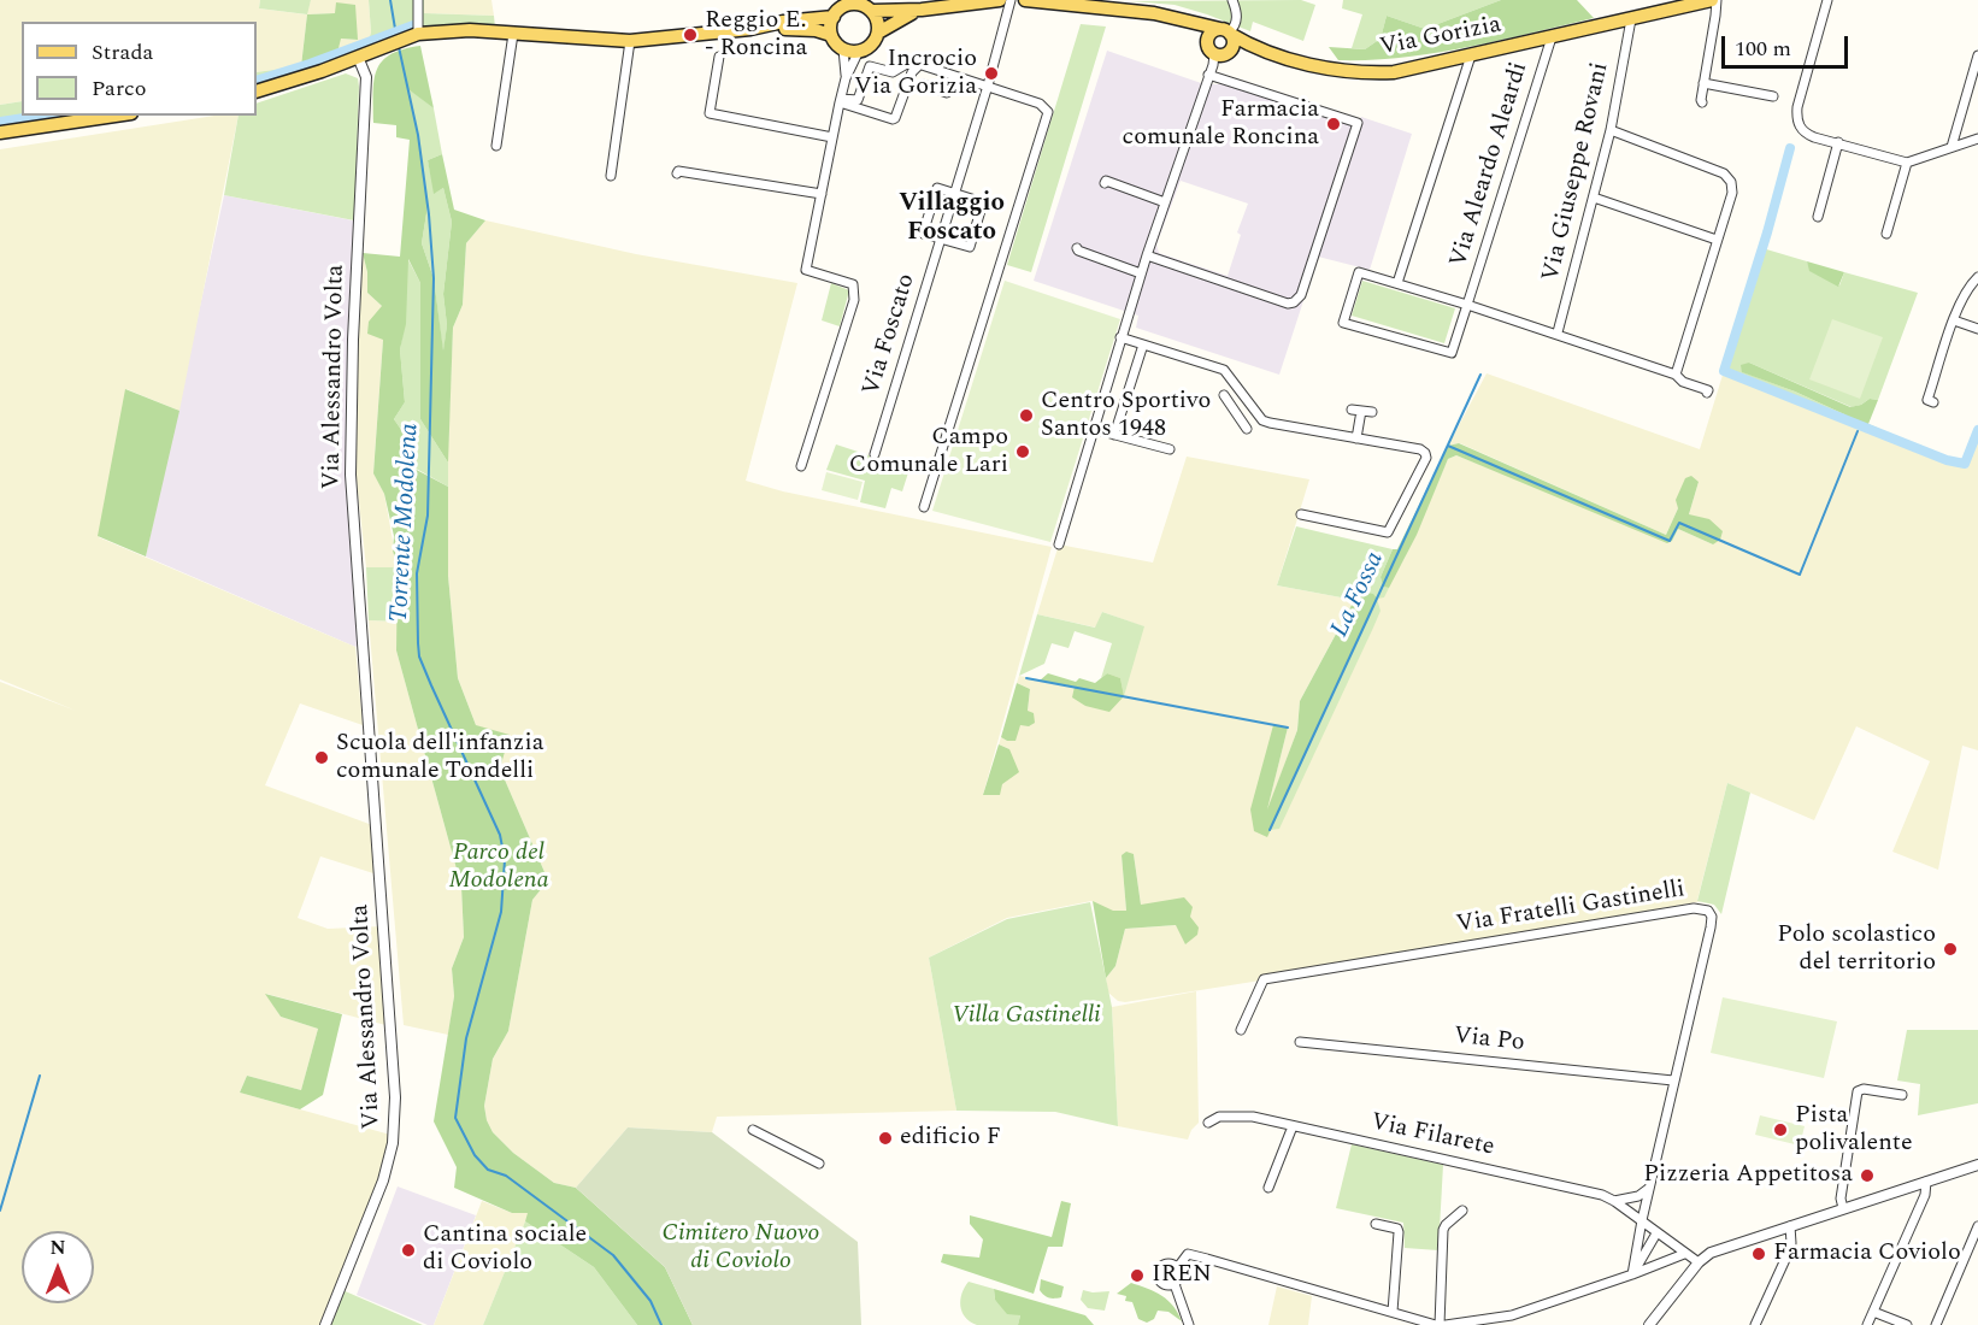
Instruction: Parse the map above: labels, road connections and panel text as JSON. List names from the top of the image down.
{
  "streets": {
    "main road": ["Via Gorizia"],
    "street": [
      "Via Aleardo Aleardi",
      "Via Giuseppe Rovani",
      "Via Foscato",
      "Via Alessandro Volta",
      "Via Fratelli Gastinelli",
      "Via Po",
      "Via Filarete"
    ]
  },
  "crossings": [
    ["Via Gorizia", "Via Aleardo Aleardi"],
    ["Via Gorizia", "Via Giuseppe Rovani"],
    ["Via Fratelli Gastinelli", "Via Po"],
    ["Via Fratelli Gastinelli", "Via Filarete"]
  ],
  "districts": ["Villaggio Foscato"],
  "water": ["Torrente Modolena", "La Fossa"],
  "parks": ["Parco del Modolena", "Villa Gastinelli", "Cimitero Nuovo di Coviolo"],
  "places": [
    "Reggio E. - Roncina",
    "Incrocio Via Gorizia",
    "Farmacia comunale Roncina",
    "Centro Sportivo Santos 1948",
    "Campo Comunale Lari",
    "Scuola dell'infanzia comunale Tondelli",
    "Polo scolastico del territorio",
    "Pista polivalente",
    "edificio F",
    "Pizzeria Appetitosa",
    "Cantina sociale di Coviolo",
    "Farmacia Coviolo",
    "IREN"
  ],
  "legend": ["Strada", "Parco"],
  "scale_bar": "100 m",
  "north": "top"
}
